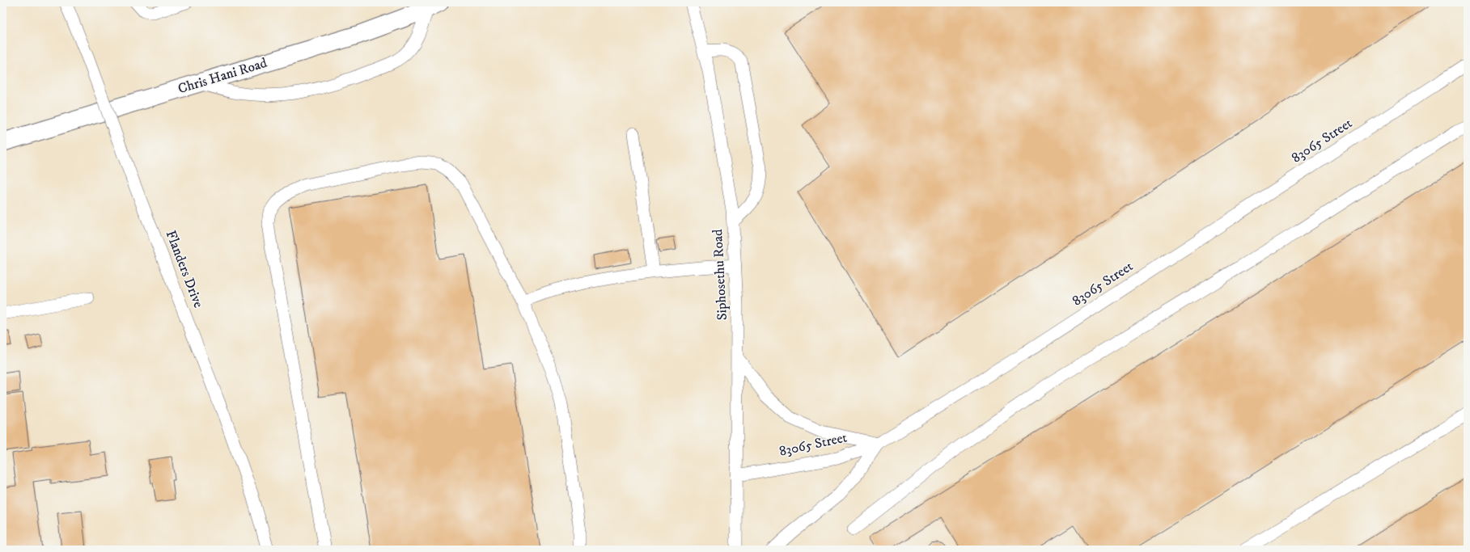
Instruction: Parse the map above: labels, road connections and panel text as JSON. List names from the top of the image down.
{
  "streets": {
    "main road": ["Chris Hani Road"],
    "lane": ["83065 Street", "Flanders Drive", "Siphosethu Road"]
  },
  "crossings": [
    ["83065 Street", "Siphosethu Road"]
  ]
}
